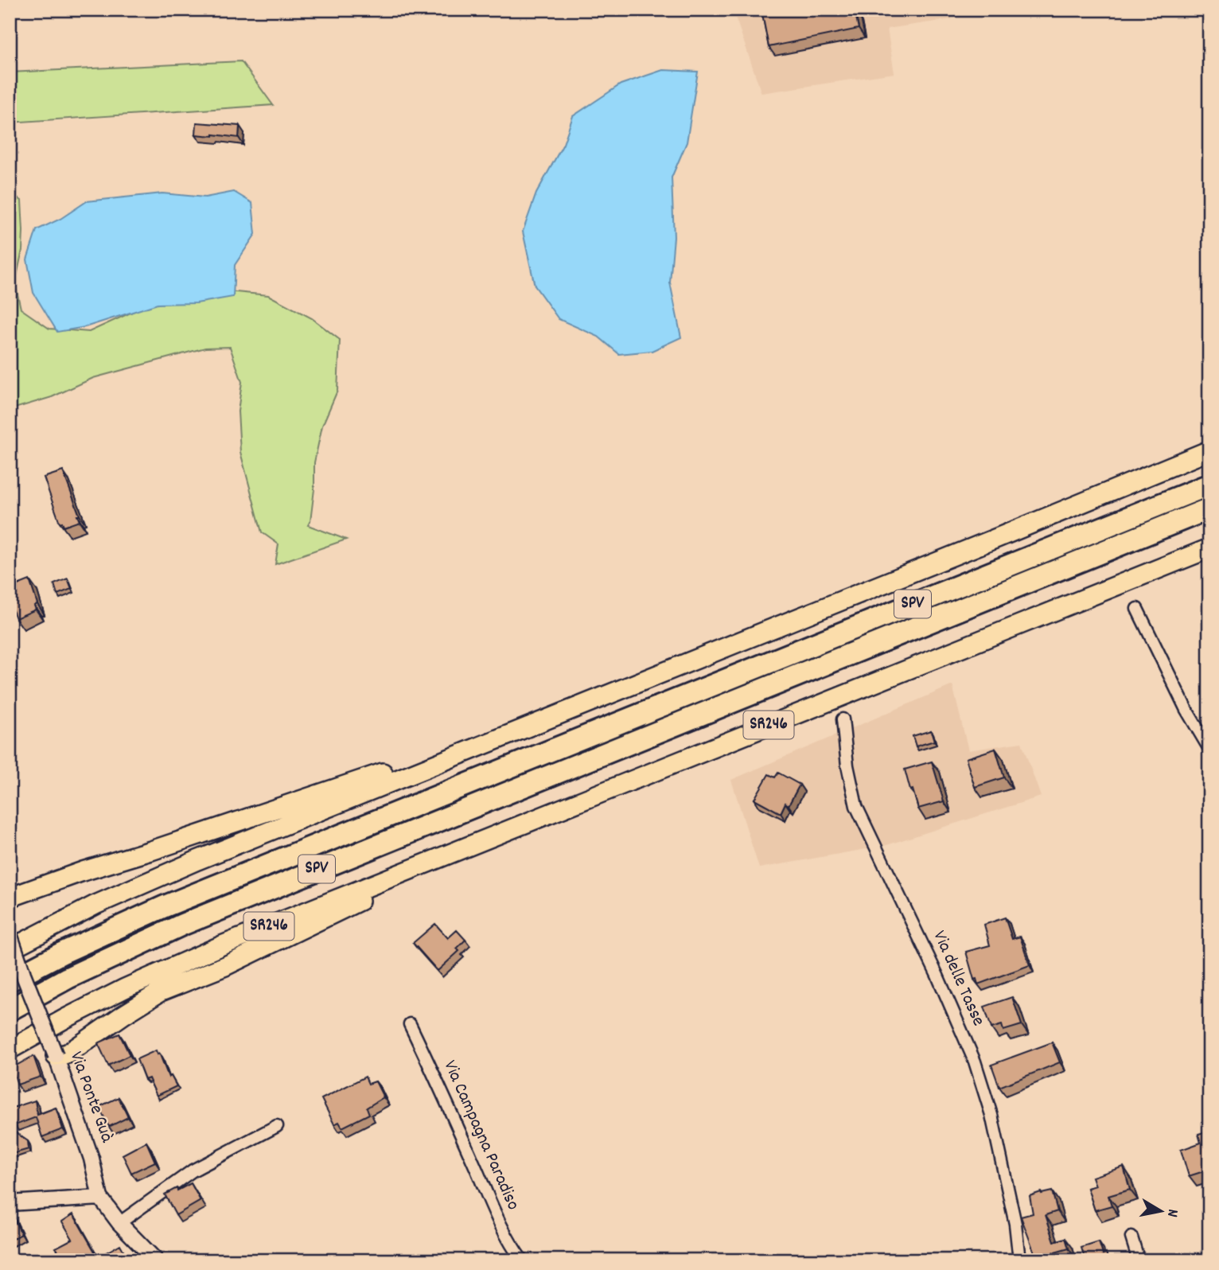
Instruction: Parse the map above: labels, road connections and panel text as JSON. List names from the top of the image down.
{
  "streets": {
    "highway": ["SPV", "SR246"],
    "street": ["Via delle Tasse", "Via Ponte Guà", "Via Campagna Paradiso"]
  },
  "north": "right"
}
